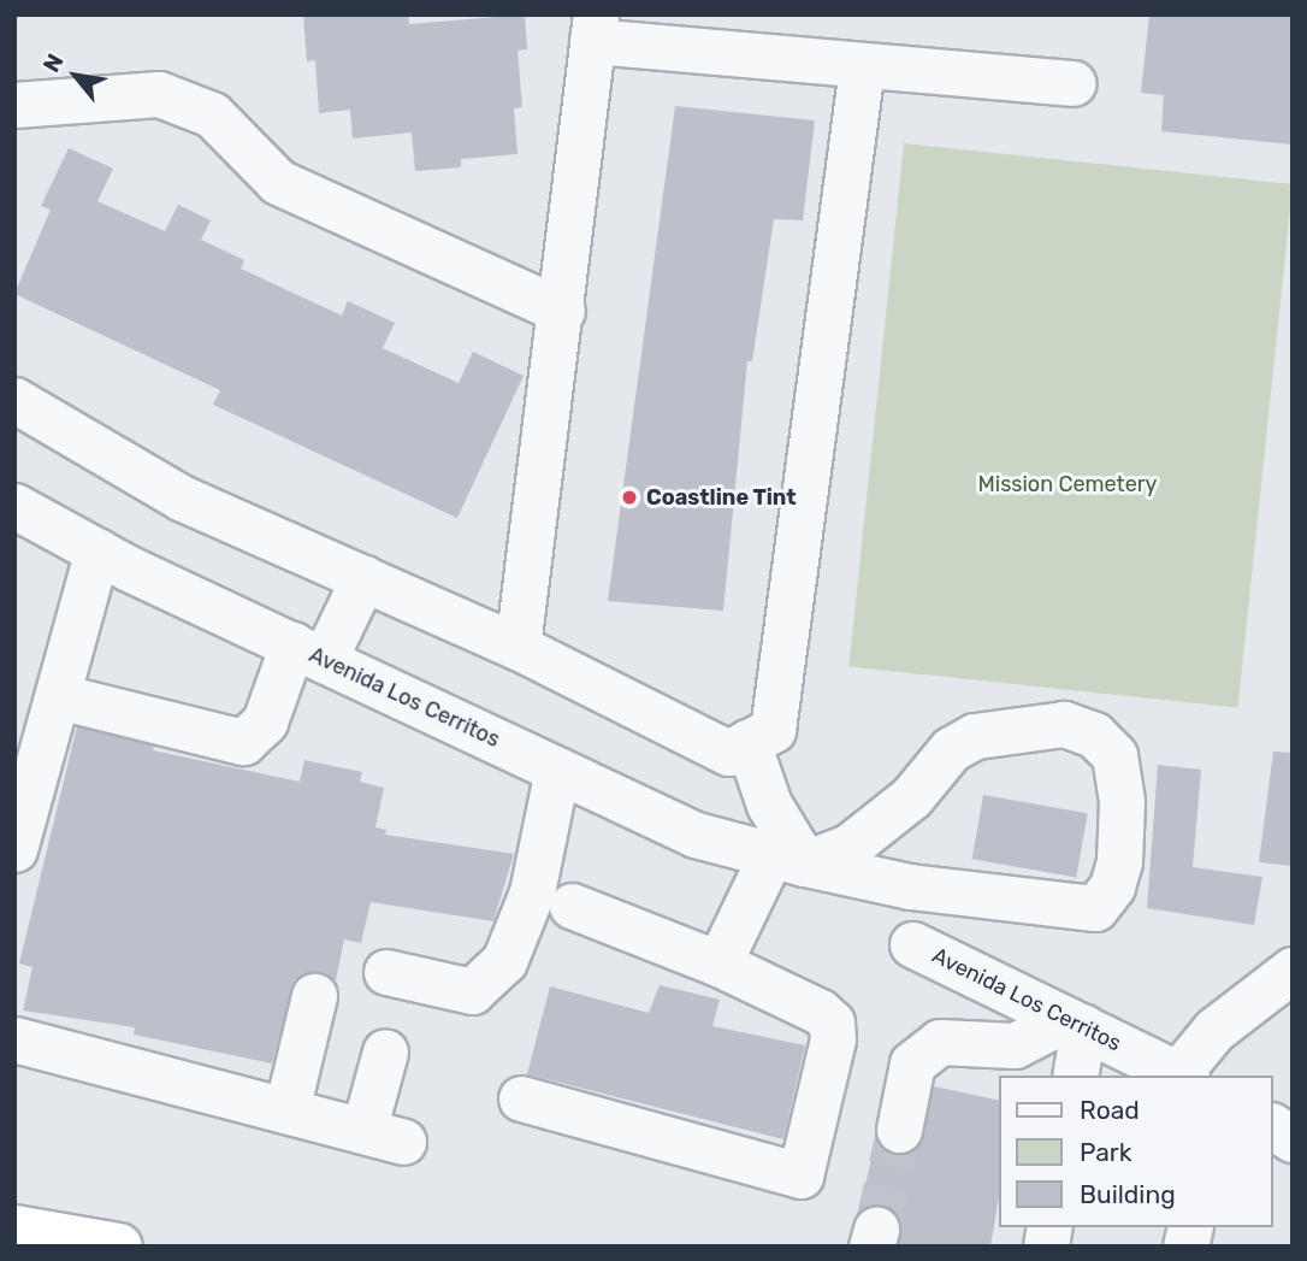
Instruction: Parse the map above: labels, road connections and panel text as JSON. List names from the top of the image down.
{
  "streets": {
    "street": ["Avenida Los Cerritos"]
  },
  "parks": ["Mission Cemetery"],
  "places": ["Coastline Tint"],
  "legend": ["Road", "Park", "Building"],
  "north": "top left"
}
